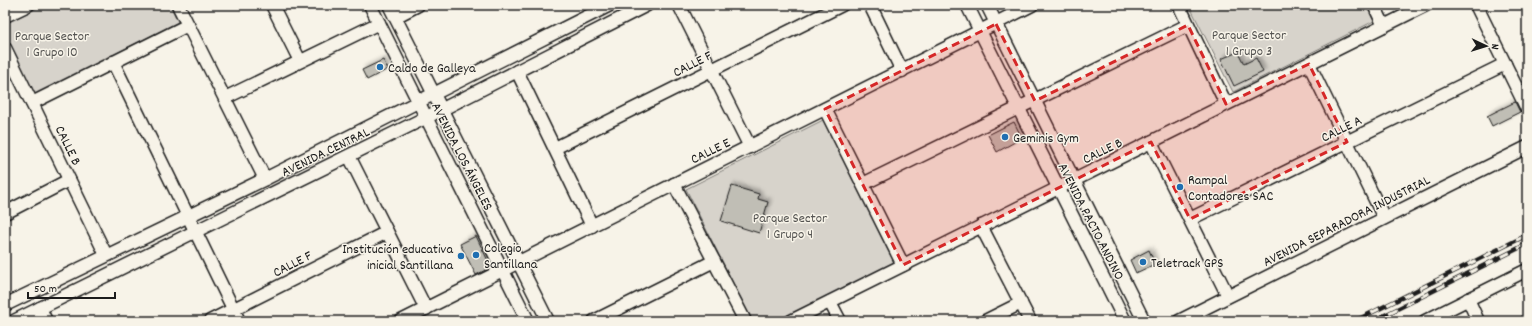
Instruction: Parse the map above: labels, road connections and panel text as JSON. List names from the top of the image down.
{
  "streets": {
    "street": [
      "CALLE F",
      "CALLE A",
      "CALLE B",
      "CALLE E",
      "AVENIDA CENTRAL",
      "AVENIDA LOS ÁNGELES",
      "AVENIDA SEPARADORA INDUSTRIAL",
      "AVENIDA PACTO ANDINO"
    ]
  },
  "crossings": [
    ["CALLE B", "AVENIDA CENTRAL"],
    ["CALLE B", "AVENIDA PACTO ANDINO"],
    ["CALLE E", "AVENIDA LOS ÁNGELES"],
    ["CALLE E", "AVENIDA PACTO ANDINO"],
    ["AVENIDA CENTRAL", "AVENIDA LOS ÁNGELES"]
  ],
  "parks": ["Parque Sector 1 Grupo 3", "Parque Sector 1 Grupo 10", "Parque Sector 1 Grupo 4"],
  "places": [
    "Caldo de Galleya",
    "Geminis Gym",
    "Rampal Contadores SAC",
    "Colegio Santillana",
    "Institución educativa inicial Santillana",
    "Teletrack GPS"
  ],
  "scale_bar": "50 m",
  "north": "right"
}
